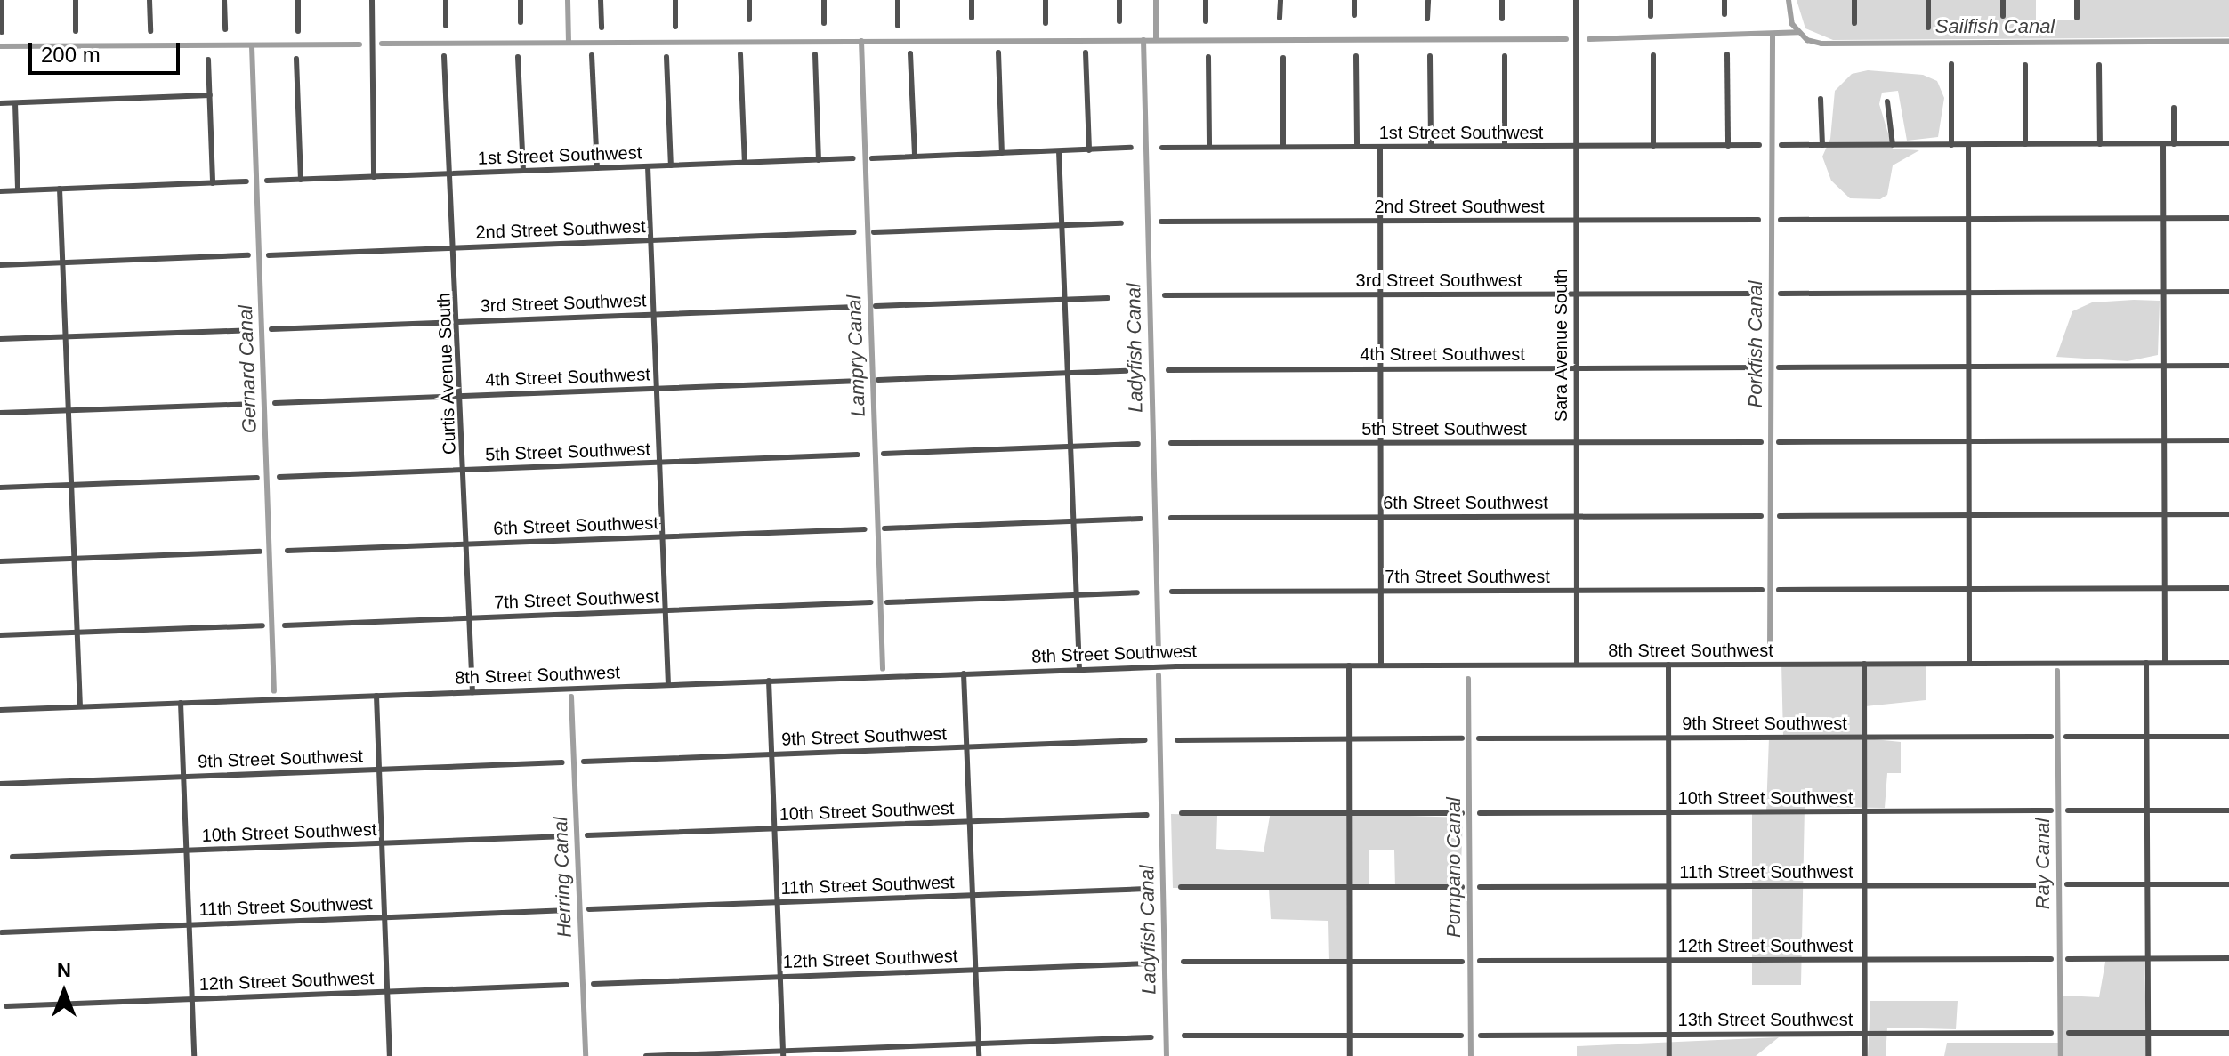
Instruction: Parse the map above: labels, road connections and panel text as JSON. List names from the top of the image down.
{
  "streets": {
    "street": [
      "1st Street Southwest",
      "2nd Street Southwest",
      "3rd Street Southwest",
      "Sara Avenue South",
      "4th Street Southwest",
      "Curtis Avenue South",
      "5th Street Southwest",
      "6th Street Southwest",
      "7th Street Southwest",
      "8th Street Southwest",
      "9th Street Southwest",
      "10th Street Southwest",
      "11th Street Southwest",
      "12th Street Southwest",
      "13th Street Southwest"
    ]
  },
  "crossings": [
    ["1st Street Southwest", "Sara Avenue South"],
    ["1st Street Southwest", "Curtis Avenue South"],
    ["2nd Street Southwest", "Sara Avenue South"],
    ["2nd Street Southwest", "Curtis Avenue South"],
    ["3rd Street Southwest", "Sara Avenue South"],
    ["3rd Street Southwest", "Curtis Avenue South"],
    ["Sara Avenue South", "4th Street Southwest"],
    ["Sara Avenue South", "5th Street Southwest"],
    ["Sara Avenue South", "6th Street Southwest"],
    ["Sara Avenue South", "7th Street Southwest"],
    ["Sara Avenue South", "8th Street Southwest"],
    ["4th Street Southwest", "Curtis Avenue South"],
    ["Curtis Avenue South", "5th Street Southwest"],
    ["Curtis Avenue South", "6th Street Southwest"],
    ["Curtis Avenue South", "7th Street Southwest"],
    ["Curtis Avenue South", "8th Street Southwest"]
  ],
  "water": [
    "Sailfish Canal",
    "Porkfish Canal",
    "Ladyfish Canal",
    "Lampry Canal",
    "Gernard Canal",
    "Ray Canal",
    "Pompano Canal",
    "Herring Canal"
  ],
  "scale_bar": "200 m",
  "north": "top"
}
